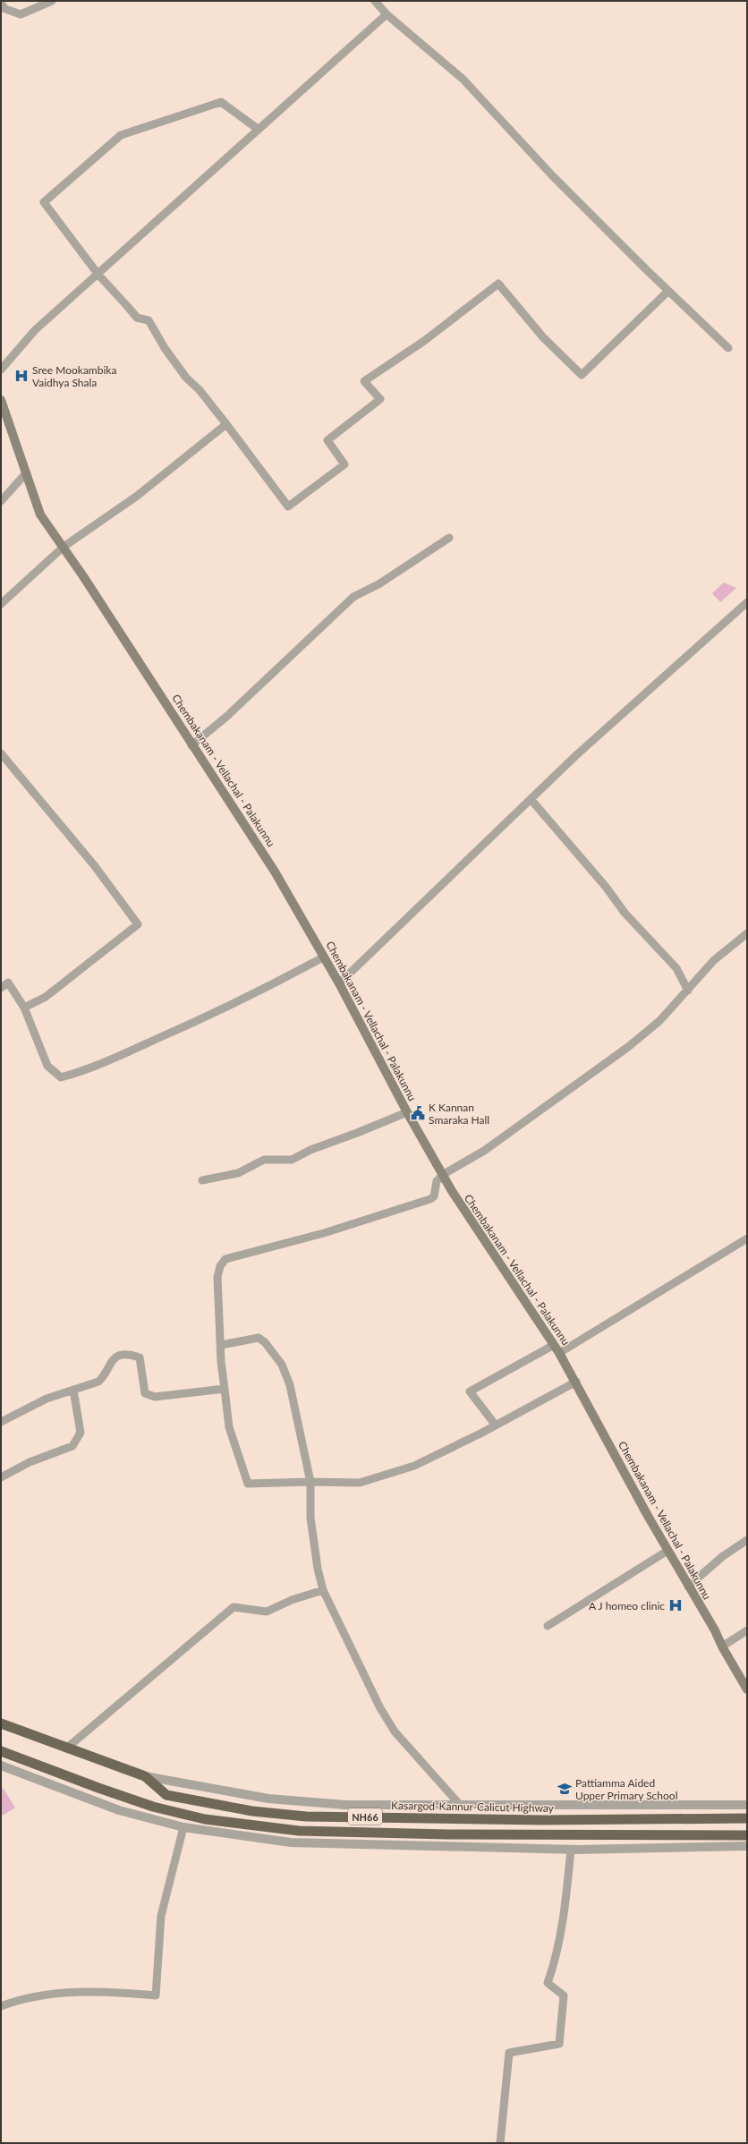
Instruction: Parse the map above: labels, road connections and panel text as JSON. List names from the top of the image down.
{
  "streets": {
    "highway": ["Kasargod-Kannur-Calicut Highway", "NH66"],
    "main road": ["Chembakanam - Vellachal - Palakunnu"]
  },
  "places": {
    "hospital": ["Sree Mookambika Vaidhya Shala", "A J homeo clinic"],
    "public building": ["K Kannan Smaraka Hall"],
    "school or university": ["Pattiamma Aided Upper Primary School"]
  }
}
